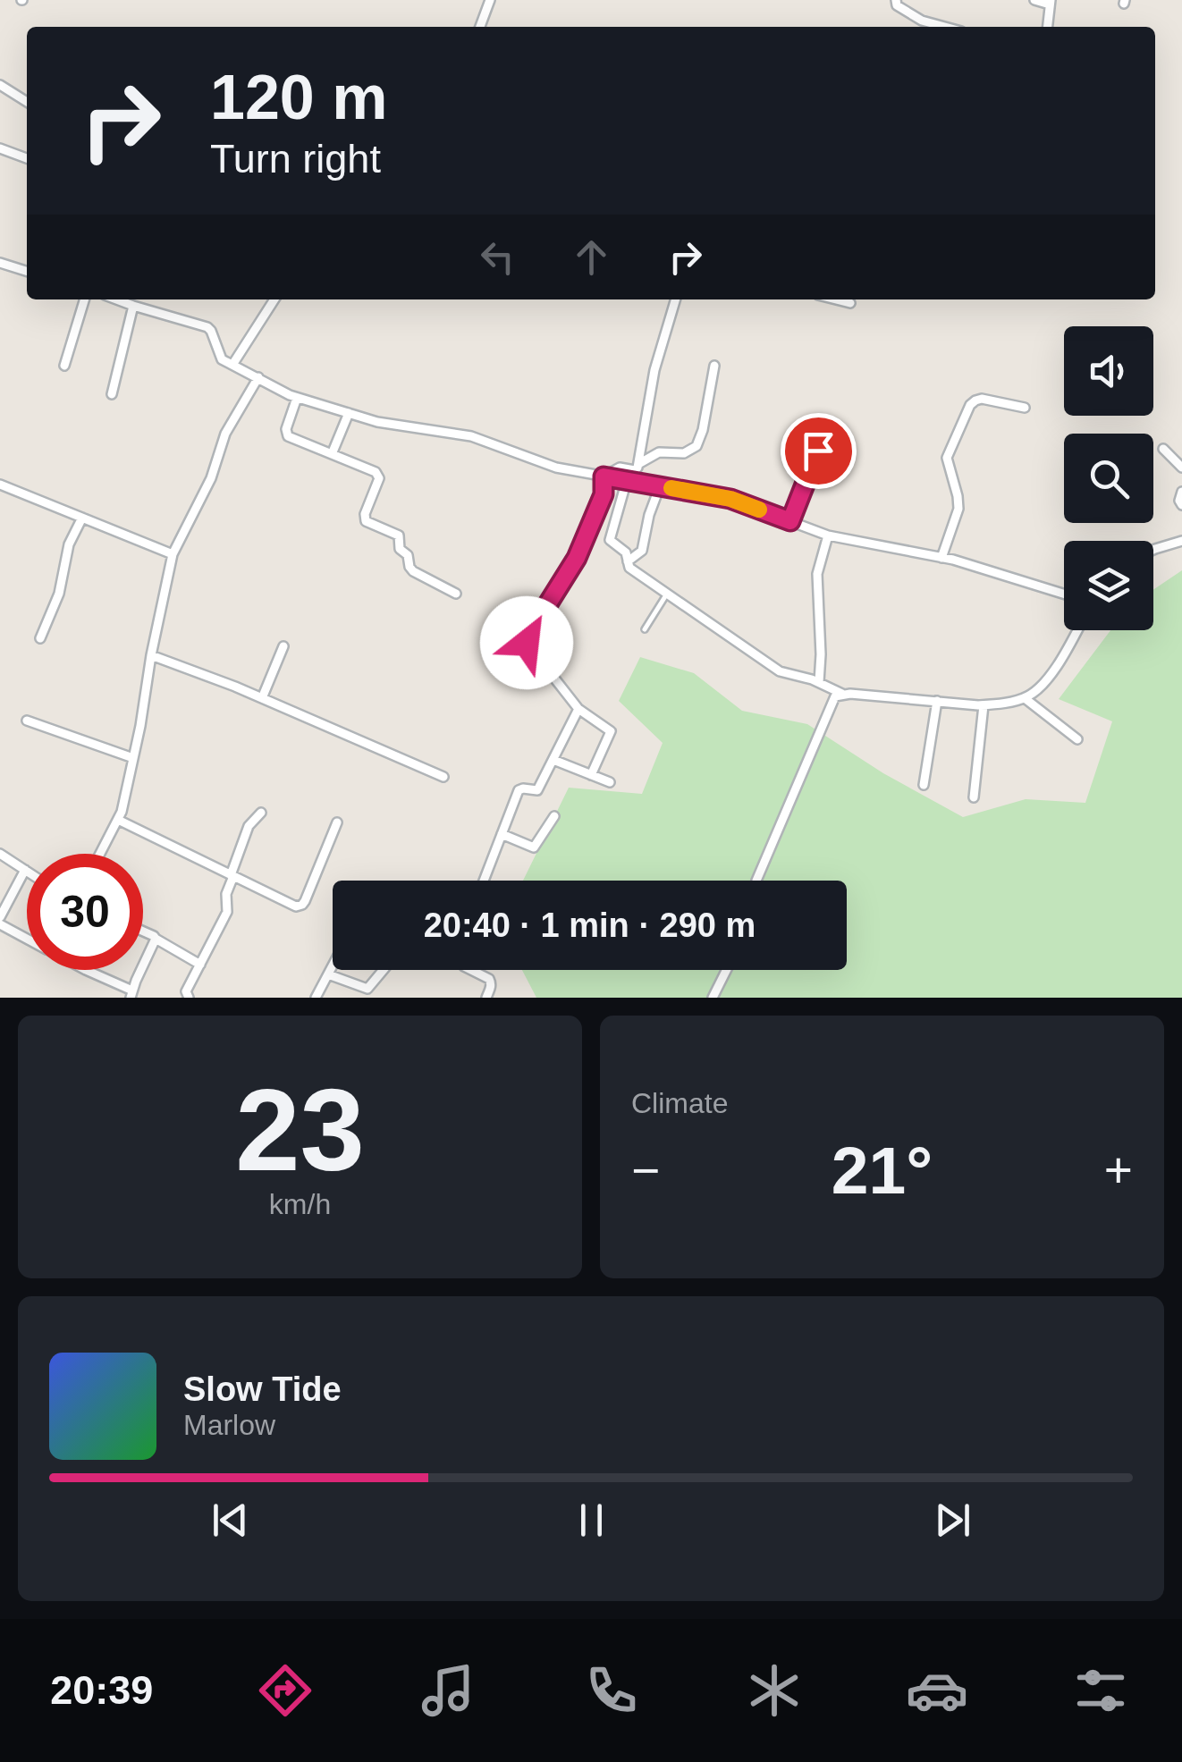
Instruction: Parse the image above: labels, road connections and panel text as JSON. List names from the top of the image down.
{
  "page": {
    "turn": ["120 m", "Turn right"],
    "limit": "30",
    "trip": "20:40 · 1 min · 290 m",
    "tile": [
      ["23", "km/h"],
      "Climate"
    ],
    "heat": ["−", "21°", "+"],
    "song": ["Slow Tide", "Marlow"],
    "tabs": "20:39"
  }
}
